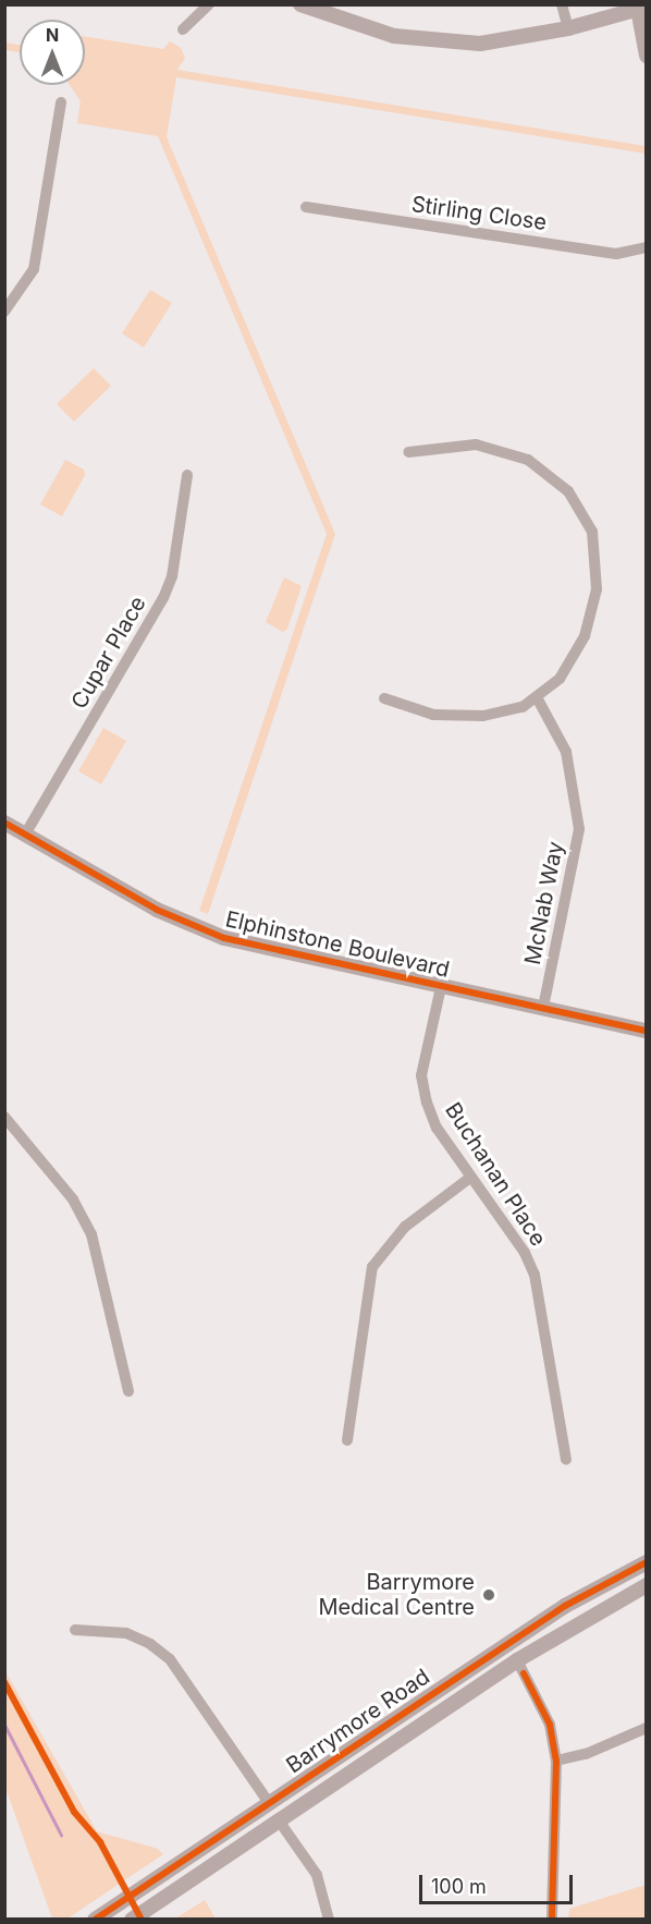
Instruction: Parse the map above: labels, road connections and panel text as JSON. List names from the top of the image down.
{
  "streets": {
    "street": [
      "Stirling Close",
      "Cupar Place",
      "McNab Way",
      "Elphinstone Boulevard",
      "Buchanan Place",
      "Barrymore Road"
    ]
  },
  "crossings": [
    ["Cupar Place", "Elphinstone Boulevard"],
    ["McNab Way", "Elphinstone Boulevard"],
    ["Elphinstone Boulevard", "Buchanan Place"]
  ],
  "places": ["Barrymore Medical Centre"],
  "scale_bar": "100 m",
  "north": "top"
}
